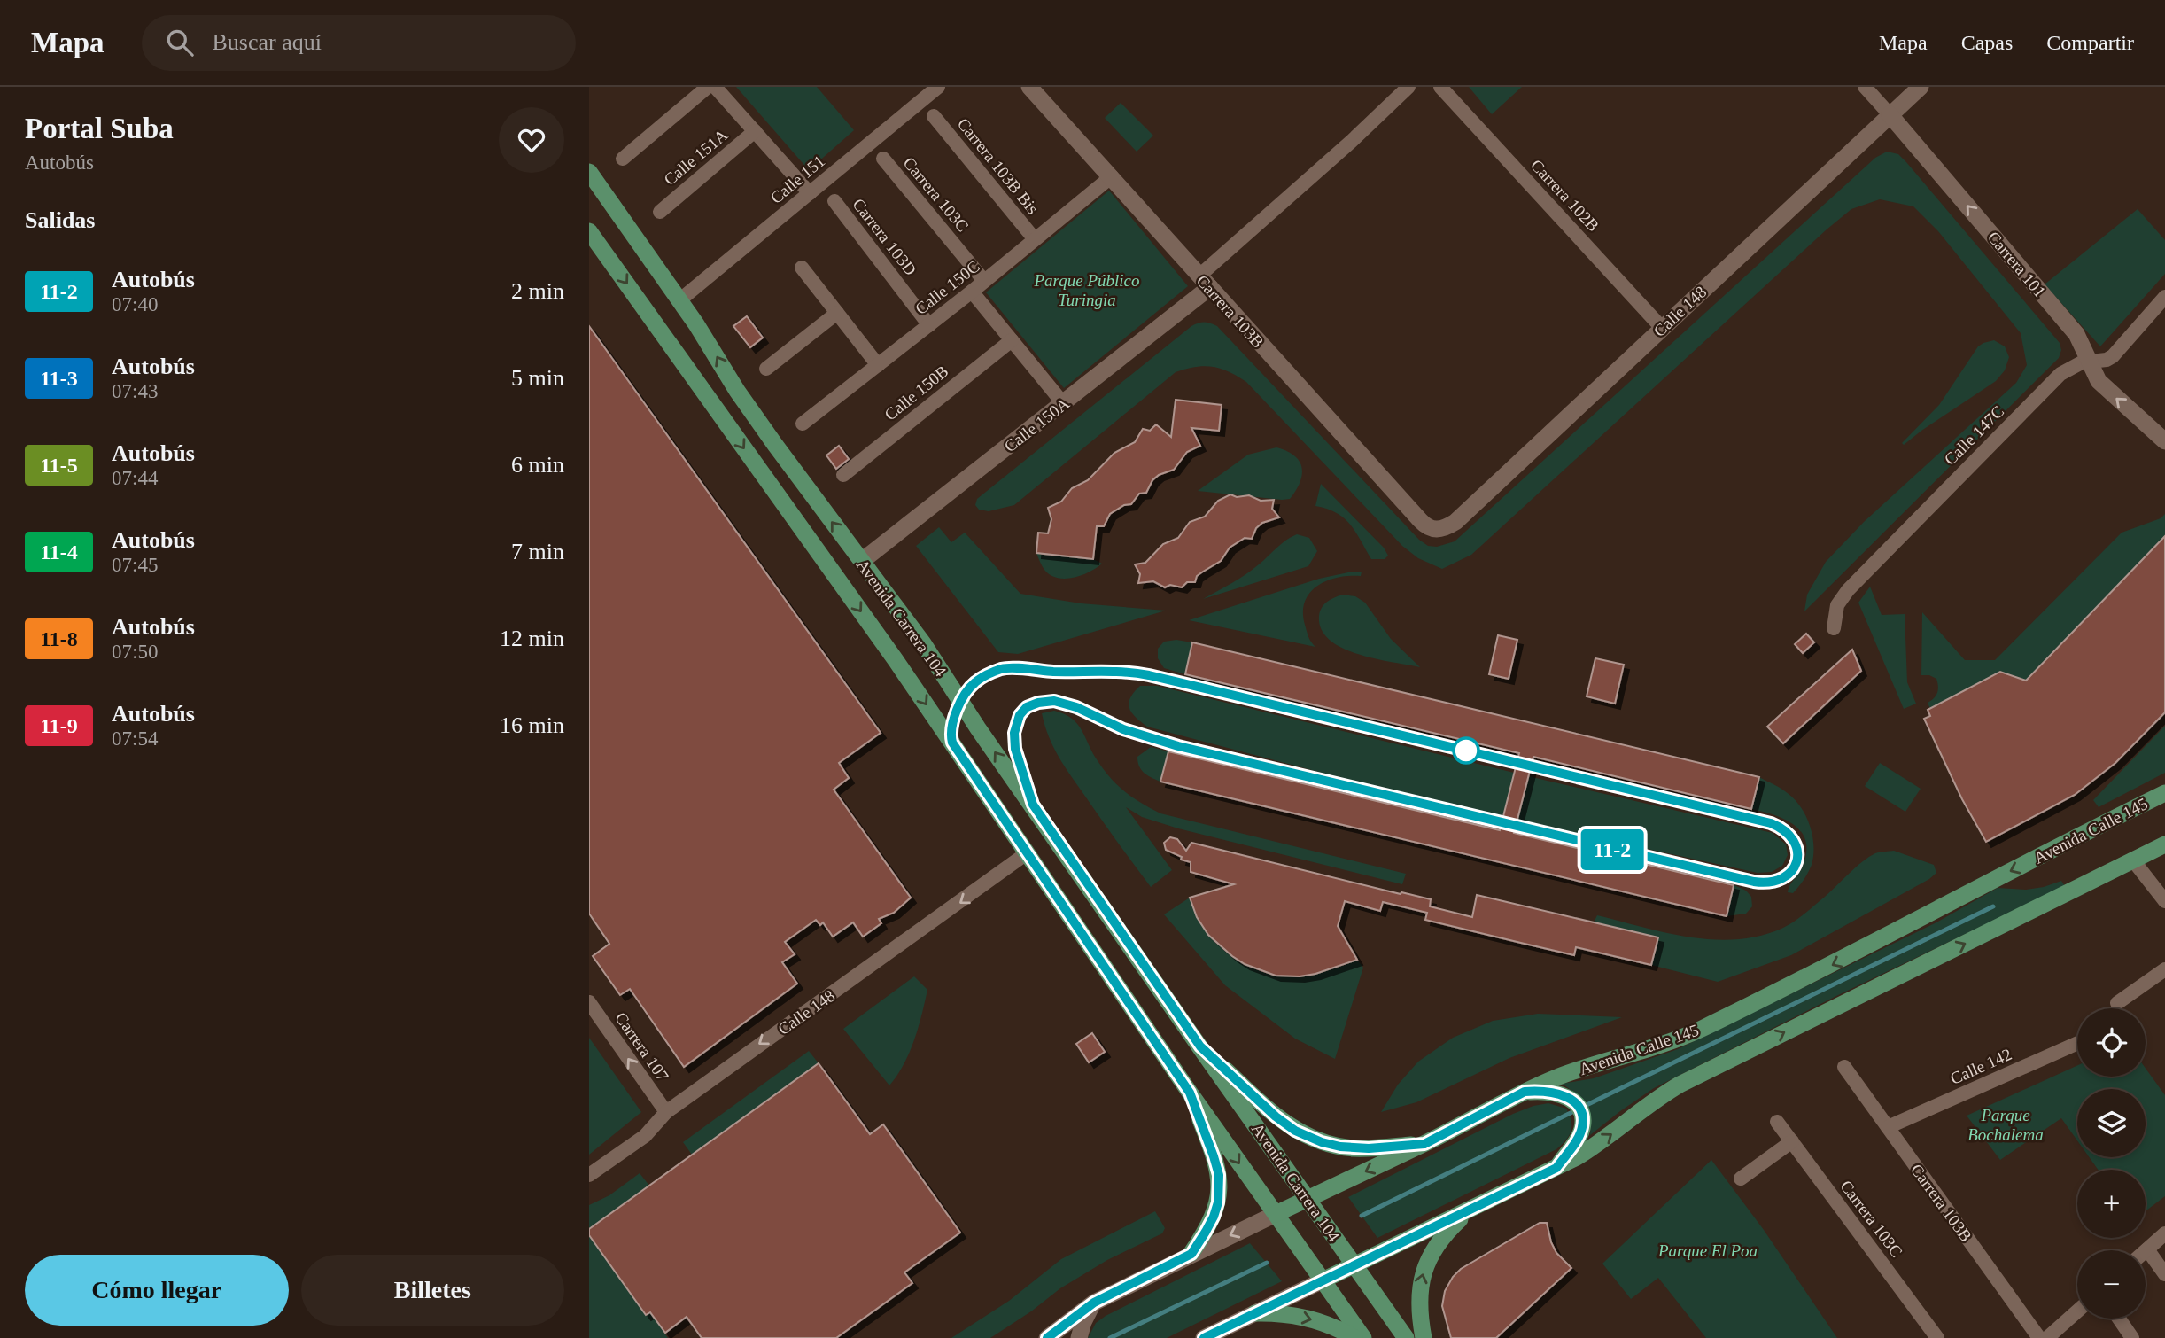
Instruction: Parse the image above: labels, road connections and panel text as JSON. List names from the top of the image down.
{
  "streets": {
    "main road": ["Avenida Carrera 104", "Avenida Calle 145"],
    "street": [
      "Calle 151A",
      "Carrera 103B Bis",
      "Calle 151",
      "Carrera 103C",
      "Carrera 102B",
      "Carrera 103D",
      "Carrera 101",
      "Calle 150C",
      "Carrera 103B",
      "Calle 148",
      "Calle 150B",
      "Calle 150A",
      "Calle 147C",
      "Carrera 107",
      "Calle 142"
    ]
  },
  "crossings": [
    ["Carrera 103B Bis", "Calle 150C"],
    ["Calle 151", "Avenida Carrera 104"],
    ["Carrera 103C", "Calle 150C"],
    ["Carrera 102B", "Calle 148"],
    ["Carrera 103D", "Calle 150C"],
    ["Carrera 101", "Calle 148"],
    ["Carrera 101", "Calle 147C"],
    ["Calle 150C", "Carrera 103B"],
    ["Carrera 103B", "Calle 148"],
    ["Carrera 103B", "Calle 150A"],
    ["Carrera 103B", "Calle 142"],
    ["Calle 148", "Avenida Carrera 104"],
    ["Calle 148", "Carrera 107"],
    ["Calle 150A", "Avenida Carrera 104"],
    ["Avenida Carrera 104", "Avenida Calle 145"]
  ],
  "one_way": ["Carrera 101", "Calle 148", "Carrera 107"],
  "parks": ["Parque Público Turingia", "Parque Bochalema", "Parque El Poa"],
  "lines": ["bus line 11-2"],
  "page": {
    "header": "Mapa",
    "search": "Buscar aquí",
    "nav": ["Mapa", "Capas", "Compartir"],
    "heading": [
      ["Portal Suba", "Autobús"],
      "Salidas"
    ],
    "on_map": "11-2",
    "list": [
      {
        "mark": "11-2",
        "name": "Autobús",
        "note": "07:40",
        "value": "2 min"
      },
      {
        "mark": "11-3",
        "name": "Autobús",
        "note": "07:43",
        "value": "5 min"
      },
      {
        "mark": "11-5",
        "name": "Autobús",
        "note": "07:44",
        "value": "6 min"
      },
      {
        "mark": "11-4",
        "name": "Autobús",
        "note": "07:45",
        "value": "7 min"
      },
      {
        "mark": "11-8",
        "name": "Autobús",
        "note": "07:50",
        "value": "12 min"
      },
      {
        "mark": "11-9",
        "name": "Autobús",
        "note": "07:54",
        "value": "16 min"
      }
    ],
    "map_buttons": ["+", "−"],
    "buttons": ["Cómo llegar", "Billetes"]
  }
}
